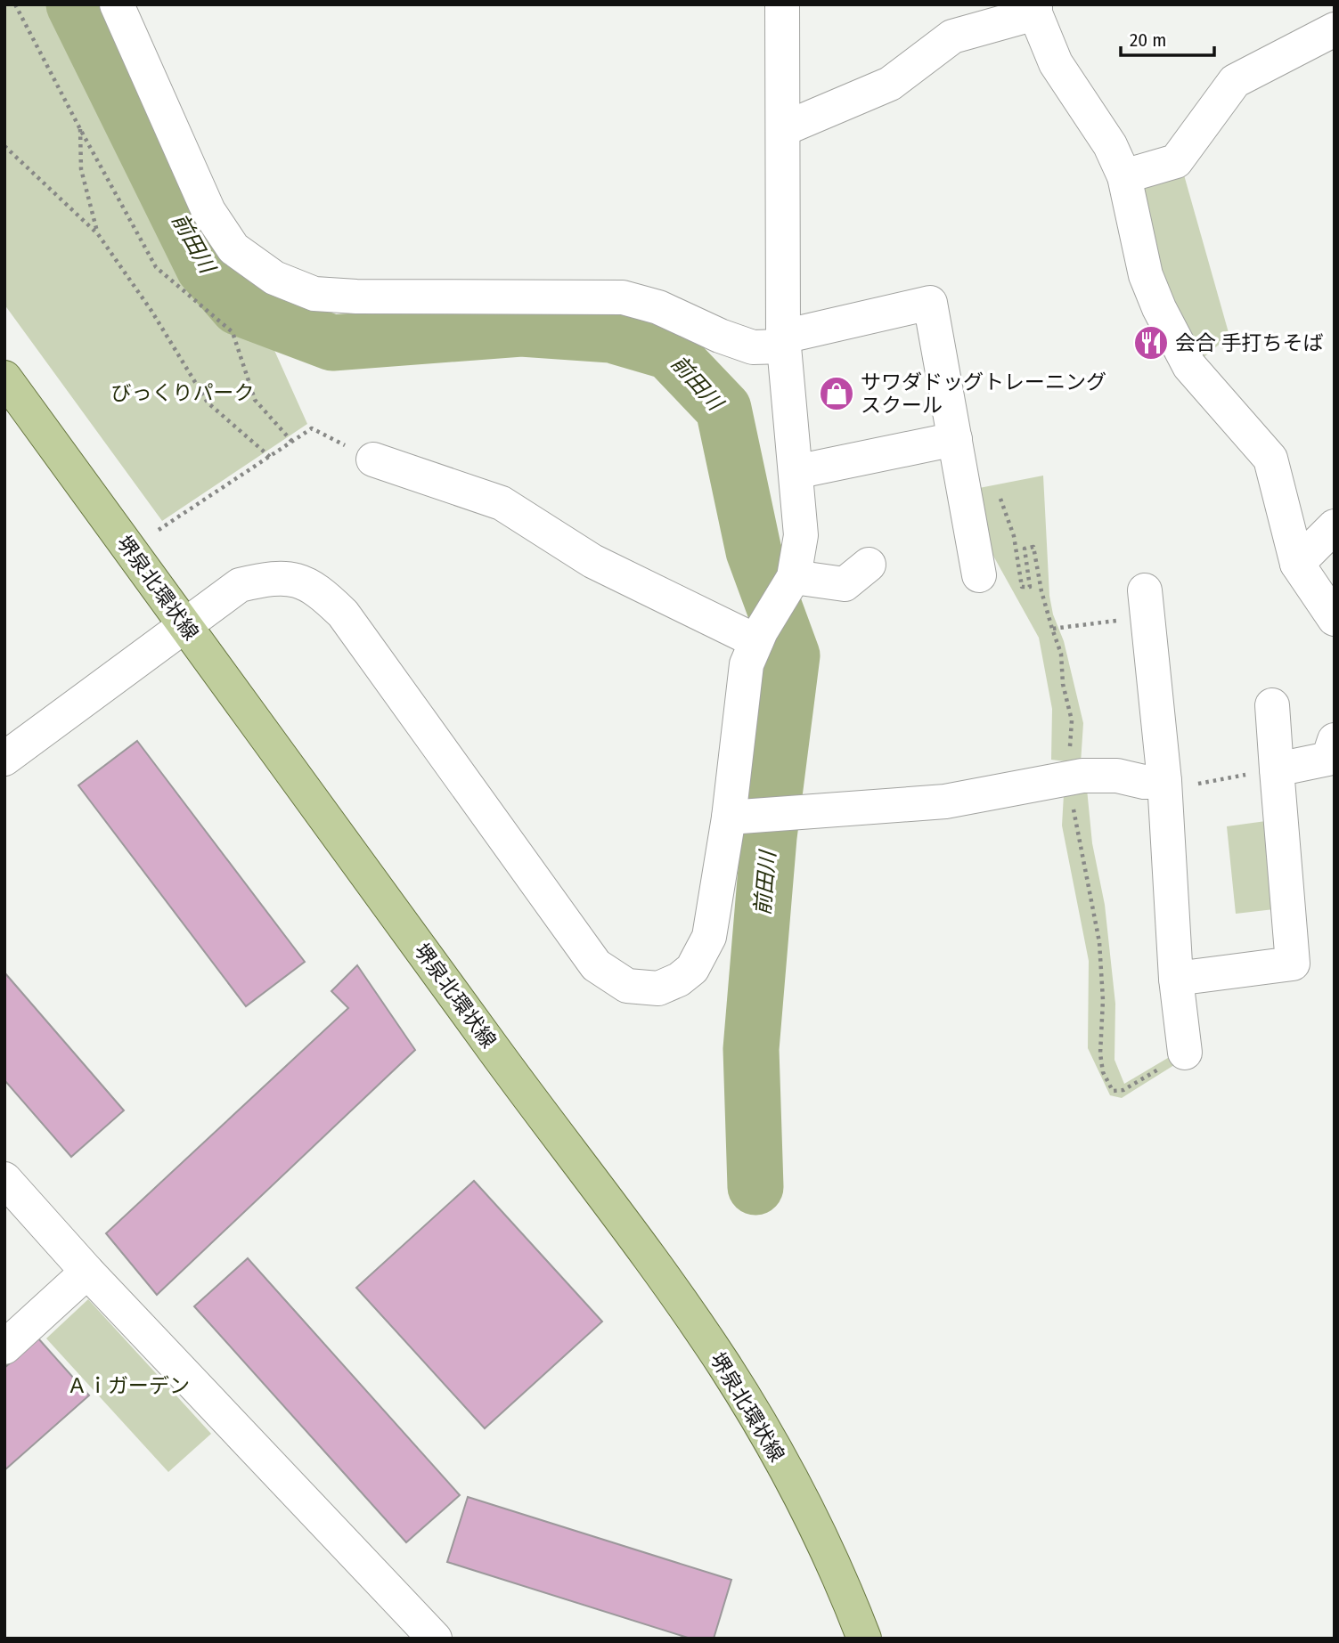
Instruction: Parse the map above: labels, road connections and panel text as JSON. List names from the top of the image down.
{
  "streets": {
    "main road": ["堺泉北環状線"]
  },
  "water": ["前田川"],
  "parks": ["びっくりパーク", "Ａｉガーデン"],
  "places": {
    "restaurant": ["会合 手打ちそば"],
    "shop": ["サワダドッグトレーニング スクール"]
  },
  "scale_bar": "20 m"
}
